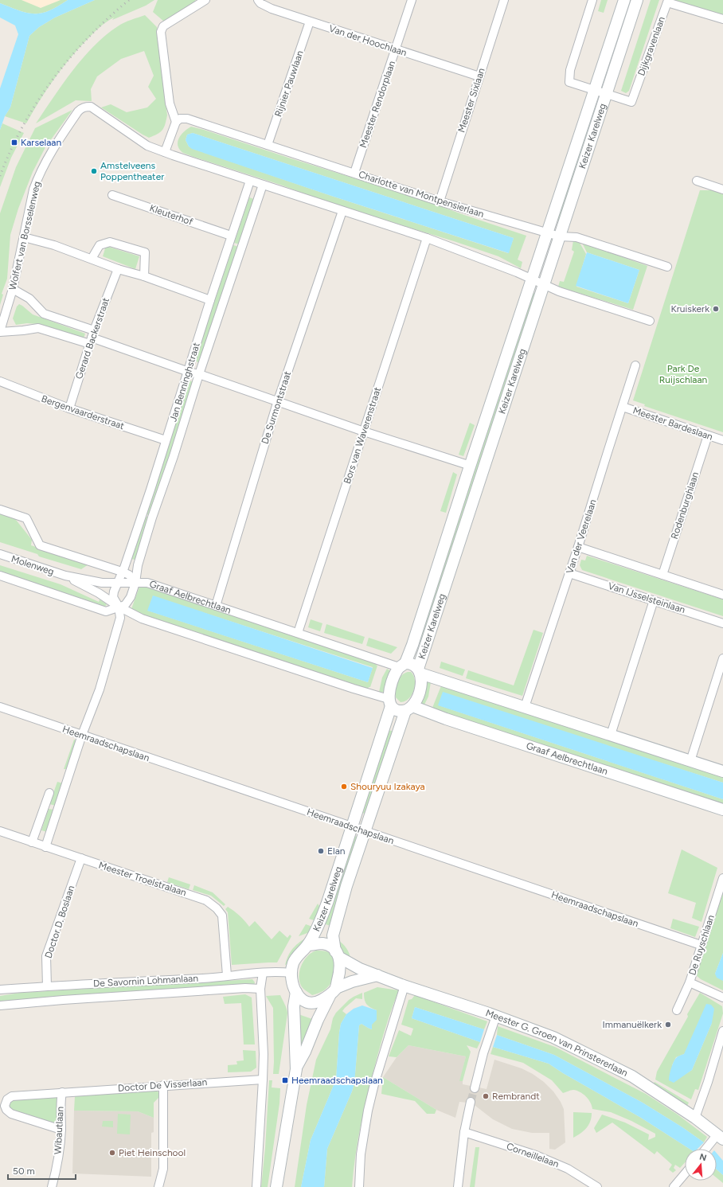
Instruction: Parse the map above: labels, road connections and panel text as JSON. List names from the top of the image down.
{
  "streets": {
    "main road": ["Keizer Karelweg", "Graaf Aelbrechtlaan", "Meester G. Groen van Prinstererlaan"],
    "street": [
      "Van der Hoochlaan",
      "Dijkgravenlaan",
      "Rijnier Pauwlaan",
      "Meester Sixlaan",
      "Meester Rendorplaan",
      "Charlotte van Montpensierlaan",
      "Kleuterhof",
      "Wolfert van Borsselenweg",
      "Gerard Backerstraat",
      "Jan Benninghstraat",
      "De Surmontstraat",
      "Bergenvaarderstraat",
      "Meester Bardeslaan",
      "Bors van Waverenstraat",
      "Rodenburghlaan",
      "Van der Veerelaan",
      "Molenweg",
      "Van IJsselsteinlaan",
      "Heemraadschapslaan",
      "Meester Troelstralaan",
      "Doctor D. Boslaan",
      "De Ruyschlaan",
      "De Savornin Lohmanlaan",
      "Doctor De Visserlaan",
      "Wibautlaan",
      "Corneillelaan"
    ]
  },
  "crossings": [
    ["Van der Hoochlaan", "Rijnier Pauwlaan"],
    ["Van der Hoochlaan", "Meester Sixlaan"],
    ["Van der Hoochlaan", "Meester Rendorplaan"],
    ["Dijkgravenlaan", "Keizer Karelweg"],
    ["Rijnier Pauwlaan", "Charlotte van Montpensierlaan"],
    ["Meester Sixlaan", "Charlotte van Montpensierlaan"],
    ["Meester Rendorplaan", "Charlotte van Montpensierlaan"],
    ["Keizer Karelweg", "Charlotte van Montpensierlaan"],
    ["Keizer Karelweg", "Graaf Aelbrechtlaan"],
    ["Keizer Karelweg", "Heemraadschapslaan"],
    ["Keizer Karelweg", "De Savornin Lohmanlaan"],
    ["Keizer Karelweg", "Meester G. Groen van Prinstererlaan"],
    ["Kleuterhof", "Jan Benninghstraat"],
    ["Gerard Backerstraat", "Bergenvaarderstraat"],
    ["Jan Benninghstraat", "Bergenvaarderstraat"],
    ["Jan Benninghstraat", "Molenweg"],
    ["Jan Benninghstraat", "Graaf Aelbrechtlaan"],
    ["De Surmontstraat", "Graaf Aelbrechtlaan"],
    ["Meester Bardeslaan", "Rodenburghlaan"],
    ["Meester Bardeslaan", "Van der Veerelaan"],
    ["Bors van Waverenstraat", "Graaf Aelbrechtlaan"],
    ["Van der Veerelaan", "Van IJsselsteinlaan"],
    ["Molenweg", "Graaf Aelbrechtlaan"],
    ["Heemraadschapslaan", "De Ruyschlaan"],
    ["Meester Troelstralaan", "Doctor D. Boslaan"],
    ["Meester Troelstralaan", "De Savornin Lohmanlaan"],
    ["Doctor D. Boslaan", "De Savornin Lohmanlaan"],
    ["De Savornin Lohmanlaan", "Meester G. Groen van Prinstererlaan"],
    ["Doctor De Visserlaan", "Wibautlaan"]
  ],
  "parks": ["Park De Ruijschlaan"],
  "places": {
    "transit": ["Karselaan", "Heemraadschapslaan"],
    "other": [
      "Amstelveens Poppentheater",
      "Kruiskerk",
      "Shouryuu Izakaya",
      "Elan",
      "Immanuëlkerk",
      "Rembrandt",
      "Piet Heinschool"
    ]
  },
  "scale_bar": "50 m",
  "north": "top"
}
